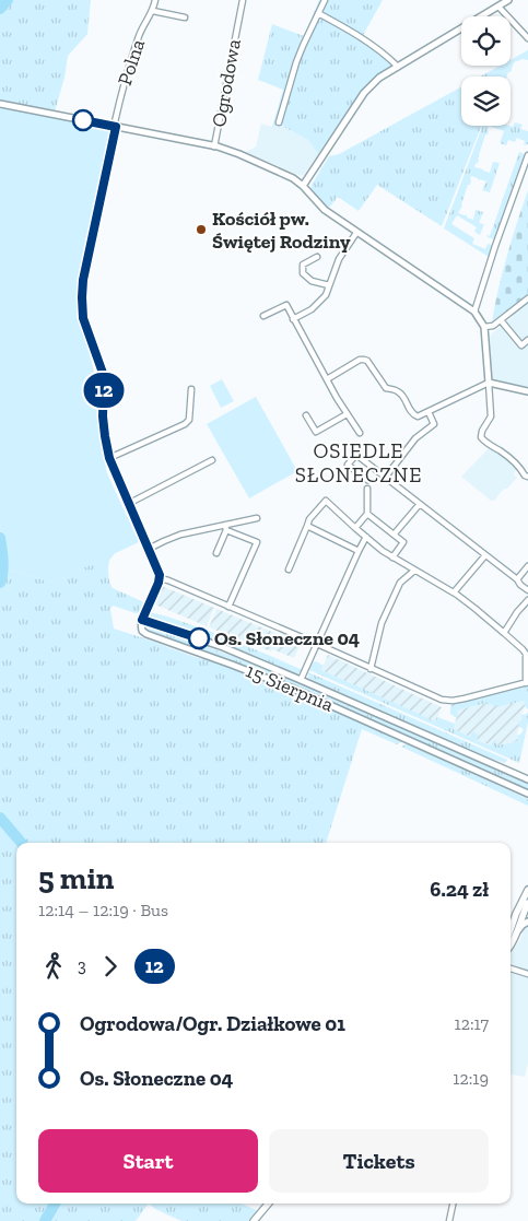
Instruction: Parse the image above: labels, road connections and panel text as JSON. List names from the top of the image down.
{
  "streets": {
    "street": ["Polna", "Ogrodowa", "15 Sierpnia"]
  },
  "crossings": [
    ["Polna", "Ogrodowa"]
  ],
  "districts": ["OSIEDLE SŁONECZNE"],
  "places": ["Kościół pw. Świętej Rodziny", "Os. Słoneczne 04"],
  "lines": ["bus line 12"],
  "page": {
    "on_map": "12",
    "heading": ["5 min", "12:14 – 12:19 · Bus", "6.24 zł"],
    "legs": ["3", "12"],
    "list": [
      {
        "name": "Ogrodowa/Ogr. Działkowe 01",
        "value": "12:17"
      },
      {
        "name": "Os. Słoneczne 04",
        "value": "12:19"
      }
    ],
    "buttons": ["Start", "Tickets"]
  }
}
